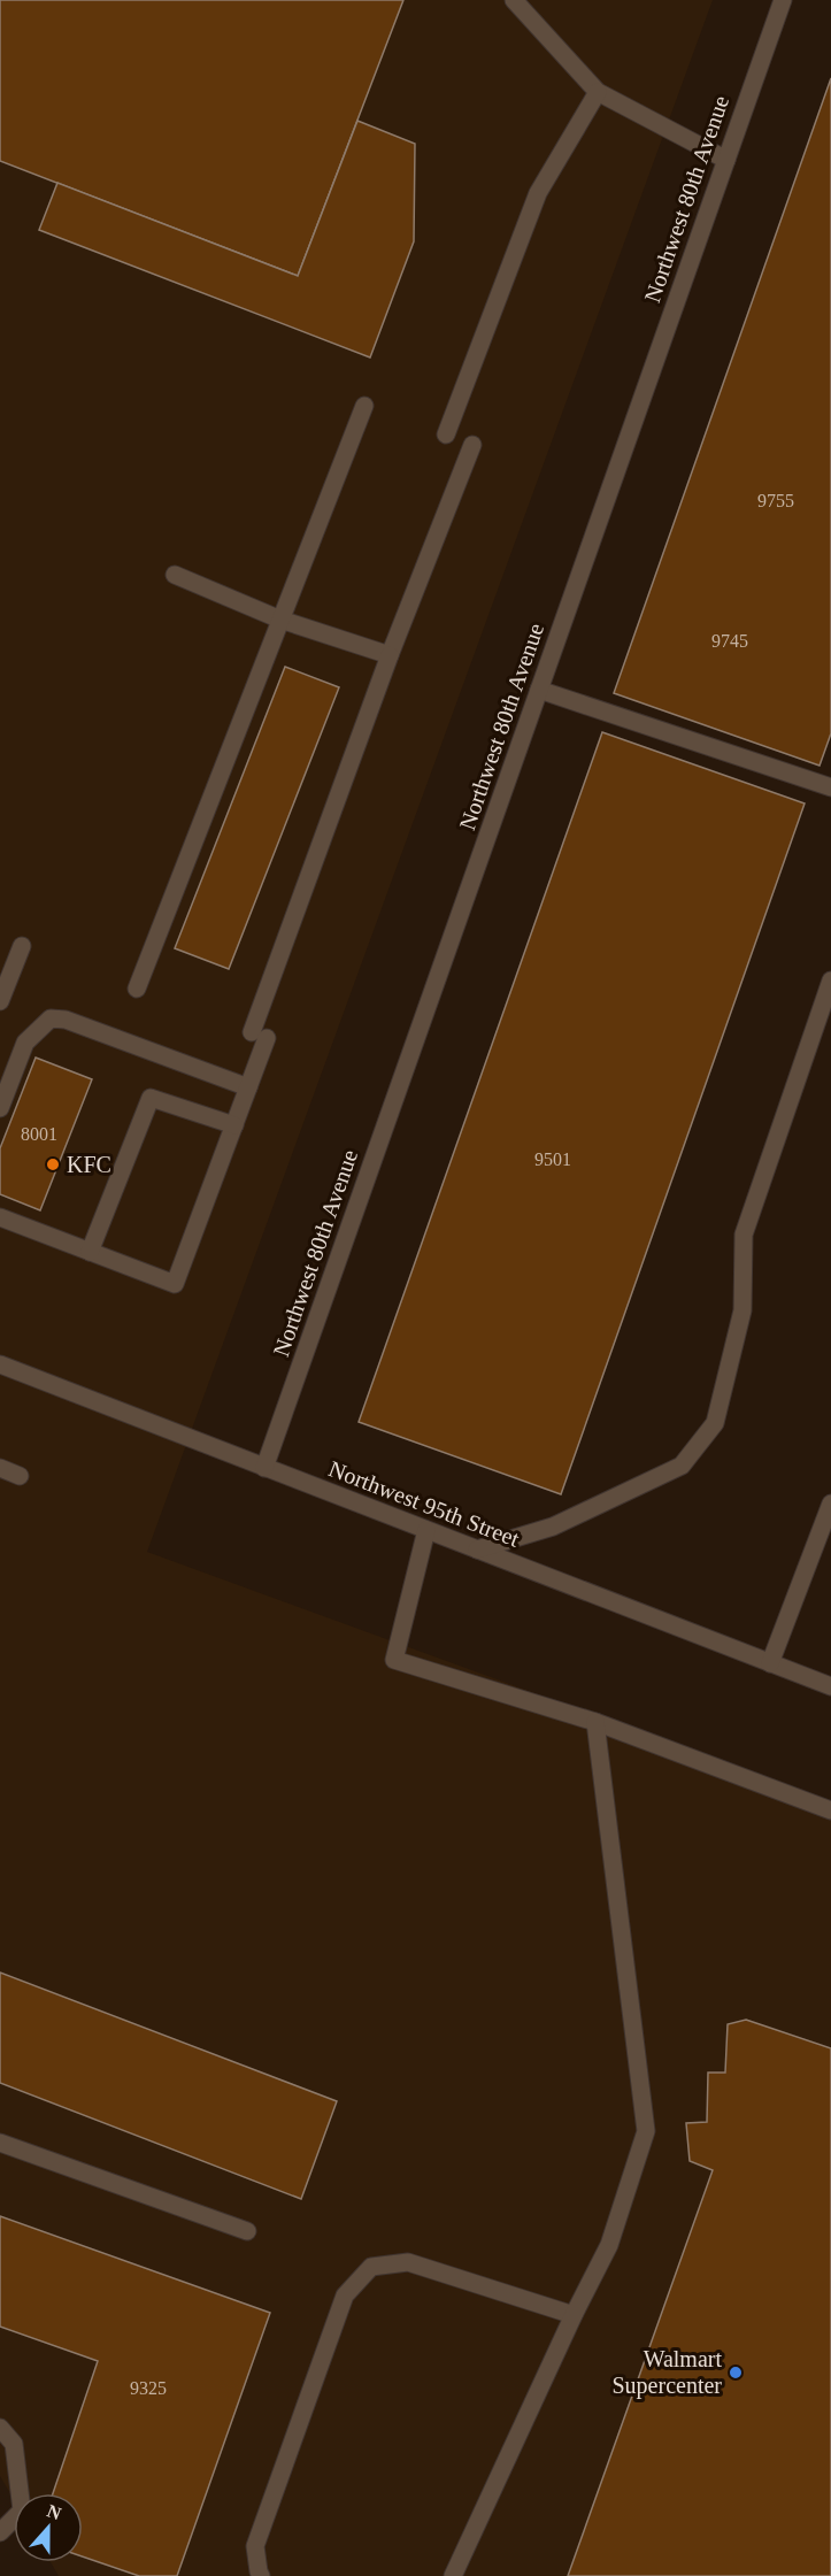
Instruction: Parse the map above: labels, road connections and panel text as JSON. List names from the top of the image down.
{
  "streets": {
    "street": ["Northwest 80th Avenue", "Northwest 95th Street"]
  },
  "crossings": [
    ["Northwest 80th Avenue", "Northwest 95th Street"]
  ],
  "places": ["KFC", "Walmart Supercenter"],
  "house_numbers": [
    "9755",
    "9745",
    "8001",
    "9501",
    "9325"
  ],
  "north": "top"
}
